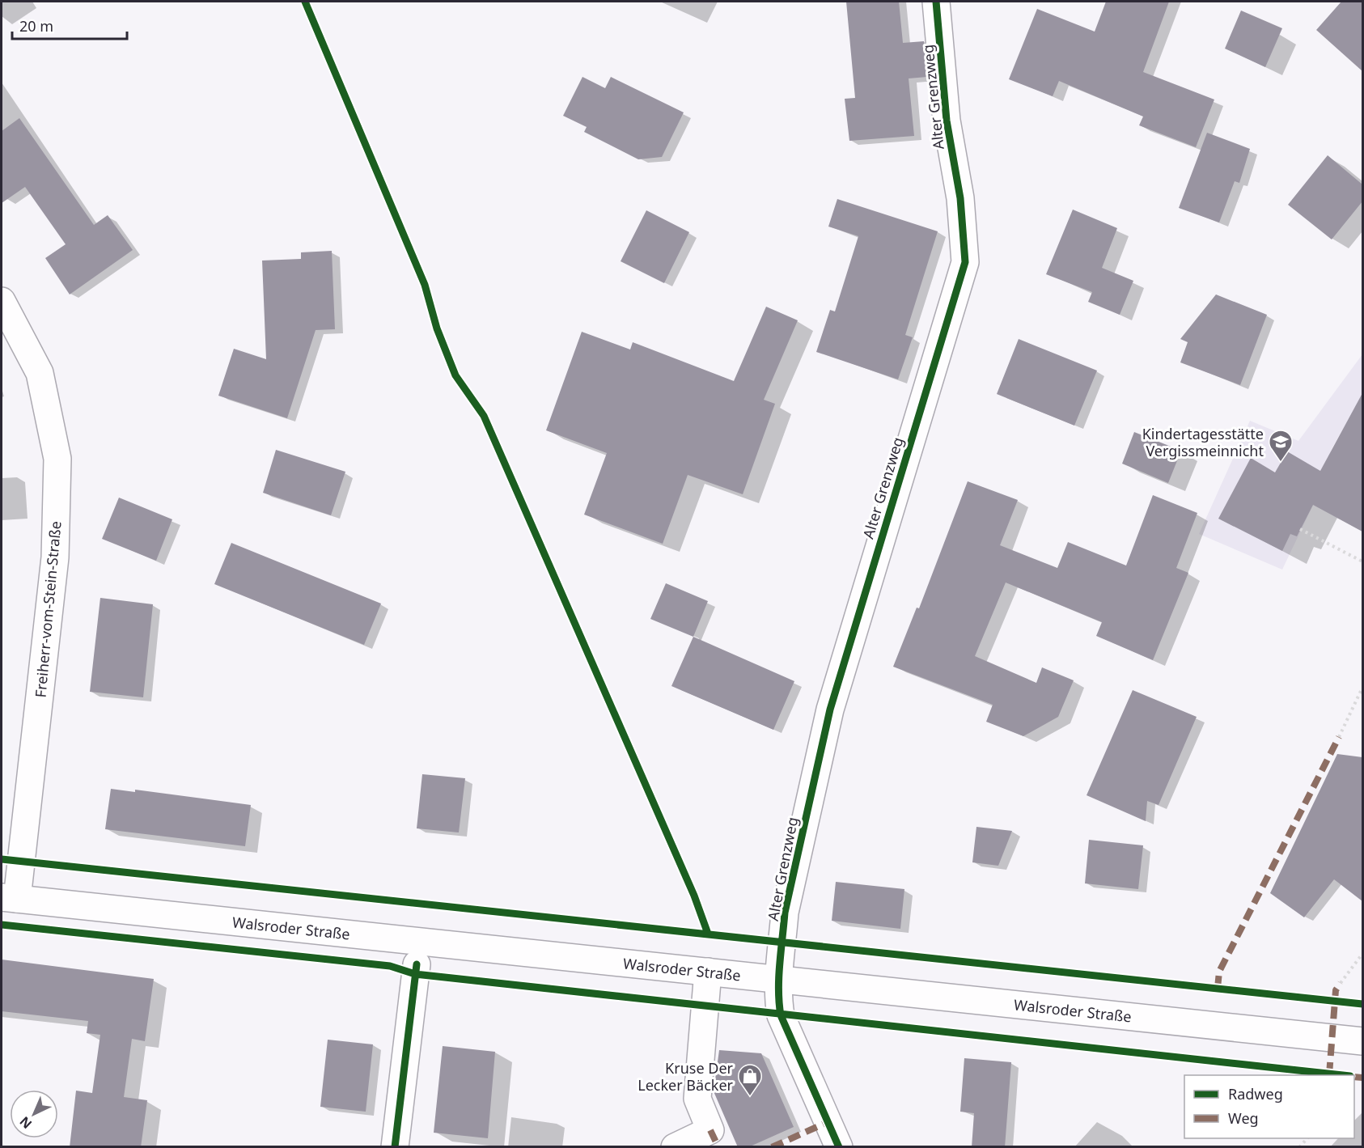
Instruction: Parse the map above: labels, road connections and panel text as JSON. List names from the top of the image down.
{
  "streets": {
    "street": ["Alter Grenzweg", "Freiherr-vom-Stein-Straße", "Walsroder Straße"]
  },
  "crossings": [
    ["Alter Grenzweg", "Walsroder Straße"],
    ["Freiherr-vom-Stein-Straße", "Walsroder Straße"]
  ],
  "places": {
    "school or university": ["Kindertagesstätte Vergissmeinnicht"],
    "shop": ["Kruse Der Lecker Bäcker"]
  },
  "legend": ["Radweg", "Weg"],
  "scale_bar": "20 m",
  "north": "bottom left"
}
